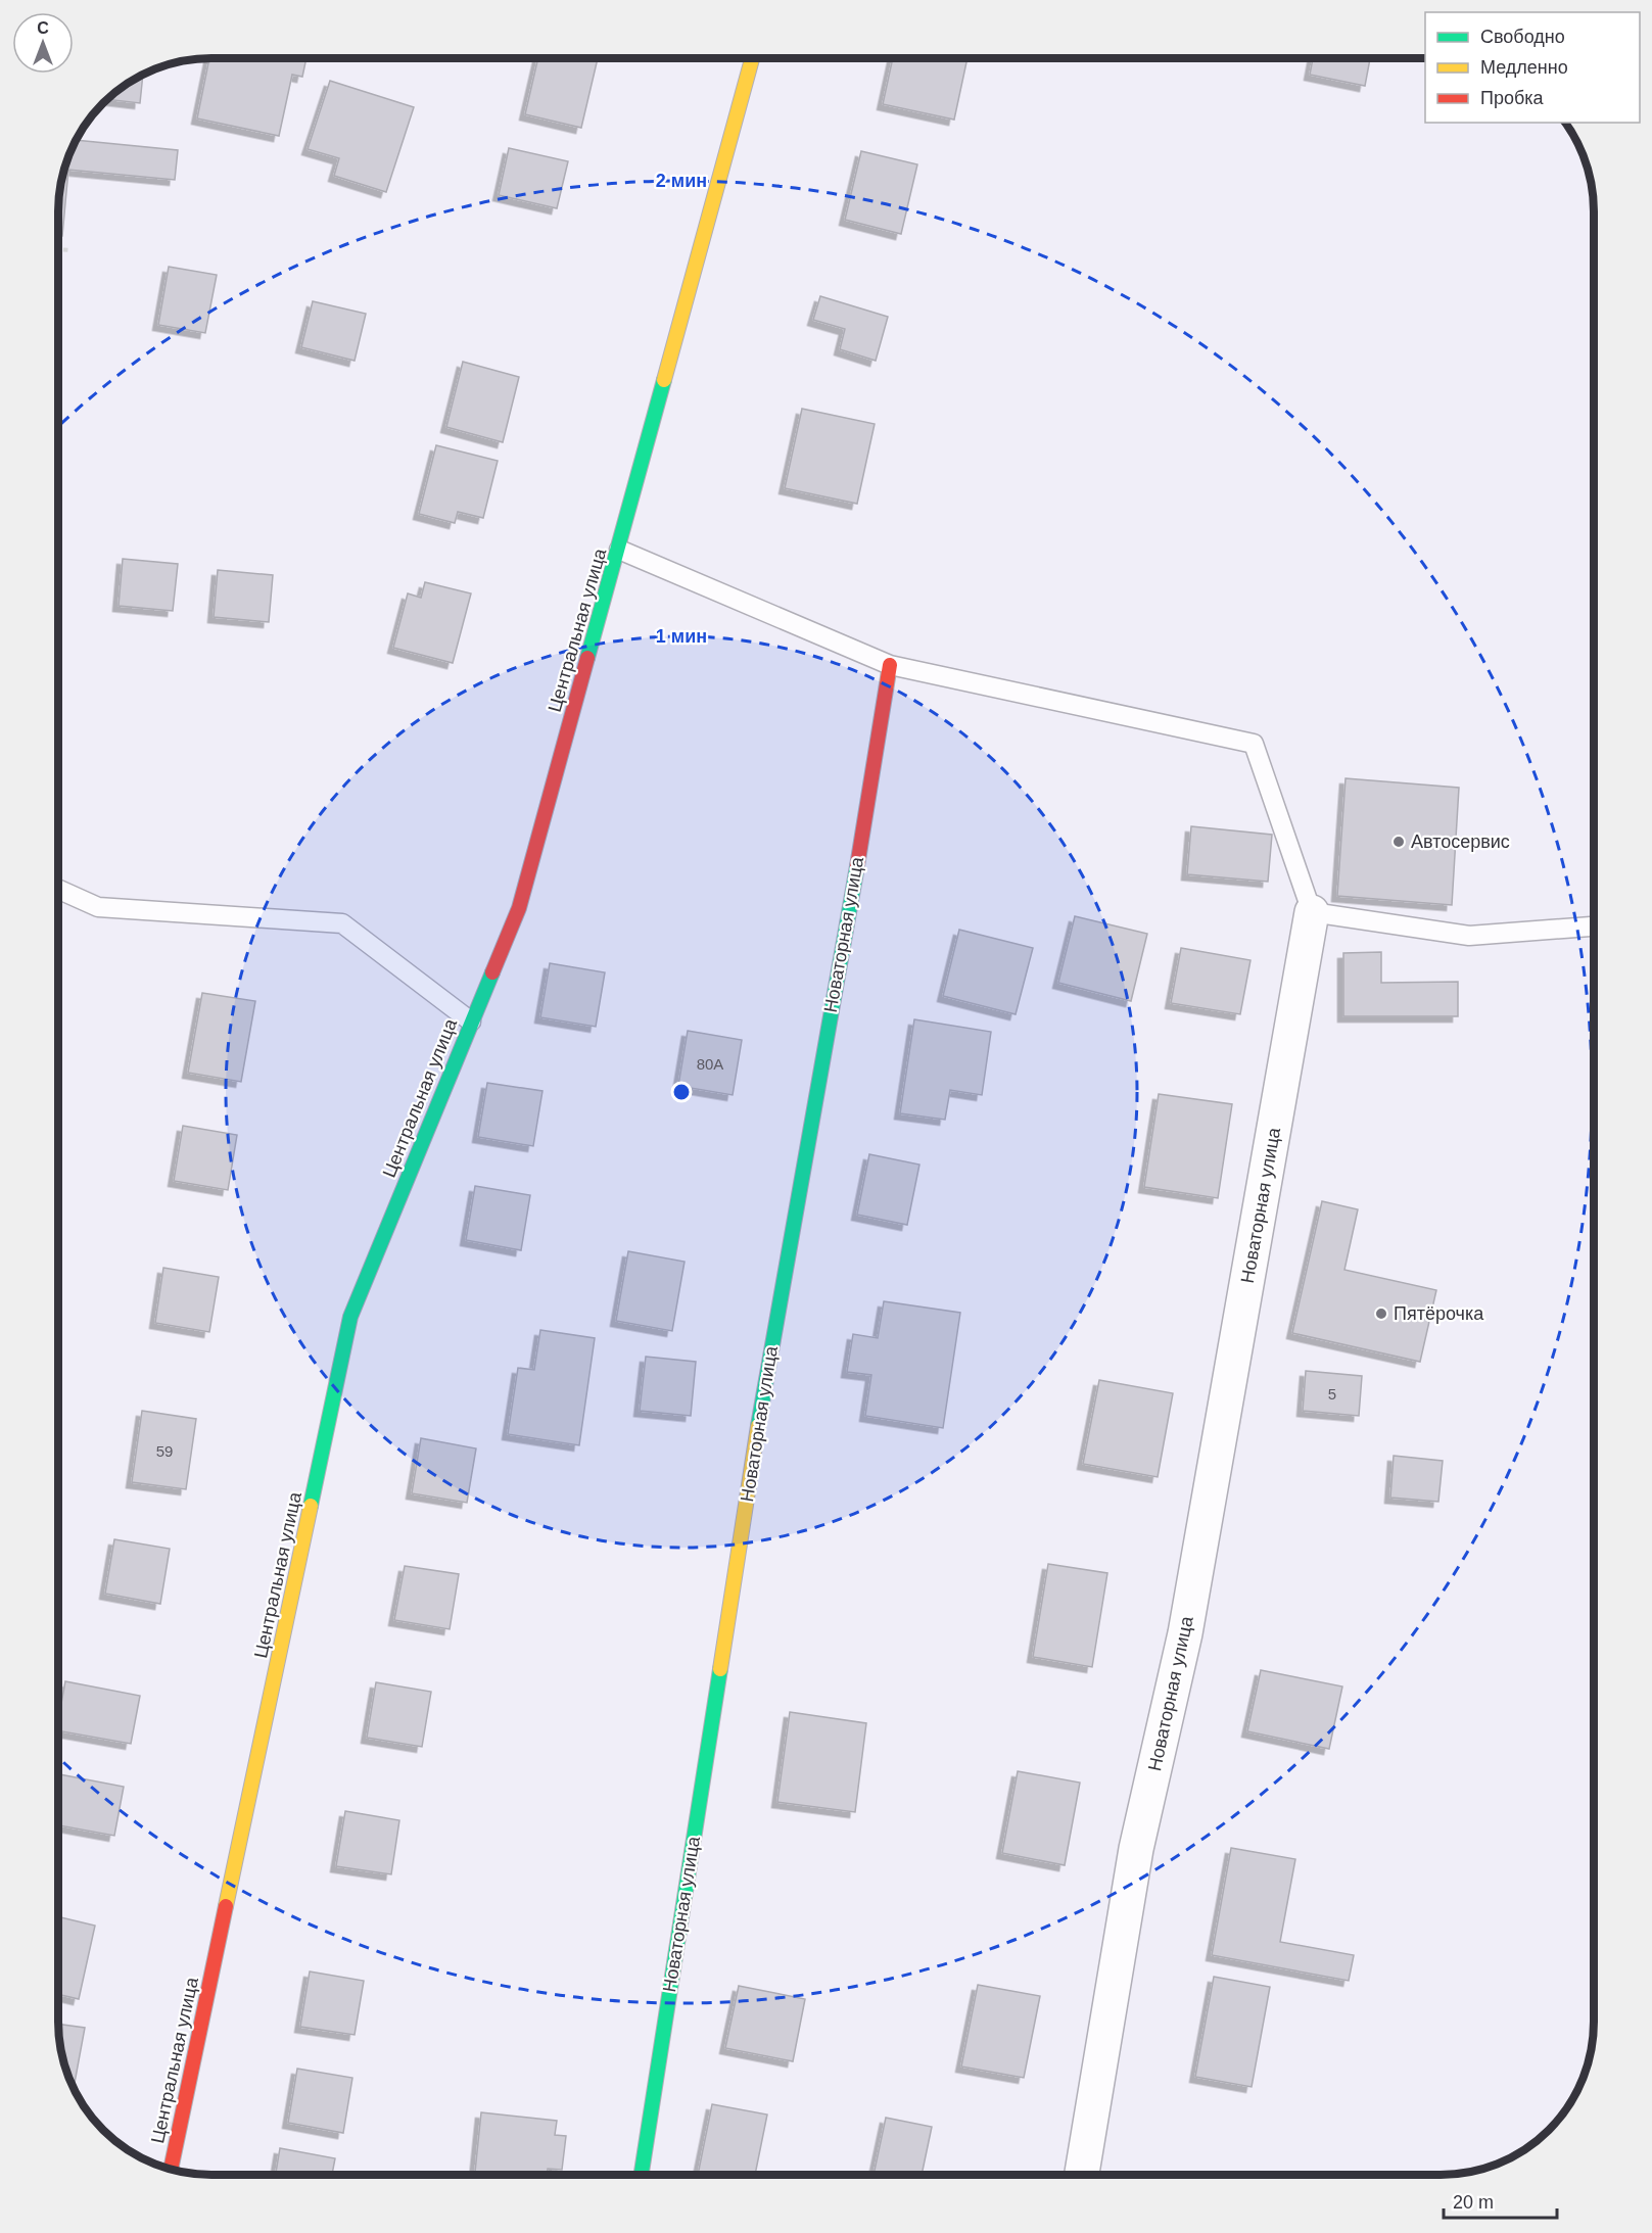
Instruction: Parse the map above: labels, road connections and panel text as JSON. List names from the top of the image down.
{
  "streets": {
    "street": ["Центральная улица", "Новаторная улица"]
  },
  "places": ["Автосервис", "Пятёрочка"],
  "house_numbers": ["80А", "5", "59"],
  "legend": ["Свободно", "Медленно", "Пробка"],
  "scale_bar": "20 m",
  "north": "top",
  "rings": ["2 мин", "1 мин"]
}
